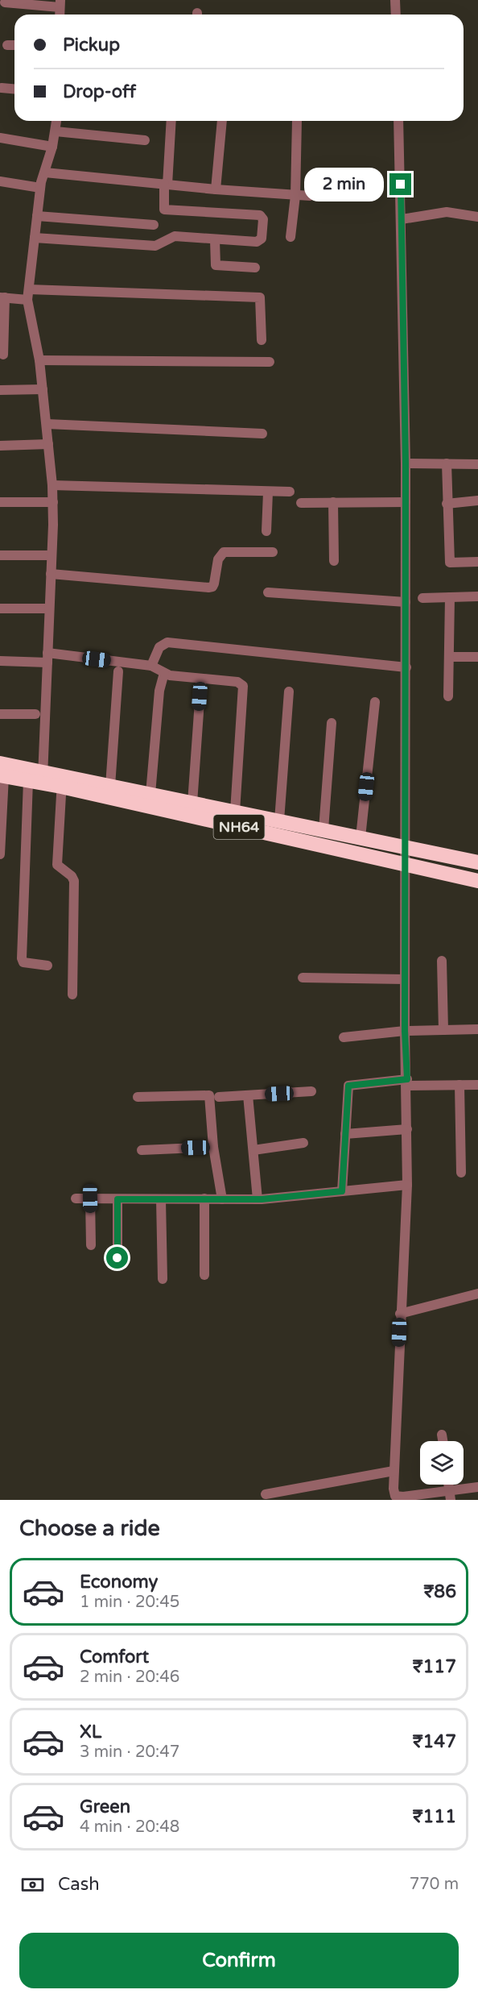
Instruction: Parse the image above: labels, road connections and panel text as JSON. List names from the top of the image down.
{
  "streets": {
    "highway": ["NH64"]
  },
  "page": {
    "banner": ["Pickup", "Drop-off"],
    "bubble": "2 min",
    "heading": "Choose a ride",
    "list": [
      {
        "name": "Economy",
        "note": "1 min · 20:45",
        "value": "₹86"
      },
      {
        "name": "Comfort",
        "note": "2 min · 20:46",
        "value": "₹117"
      },
      {
        "name": "XL",
        "note": "3 min · 20:47",
        "value": "₹147"
      },
      {
        "name": "Green",
        "note": "4 min · 20:48",
        "value": "₹111"
      }
    ],
    "pay": ["Cash", "770 m"],
    "buttons": "Confirm"
  }
}
